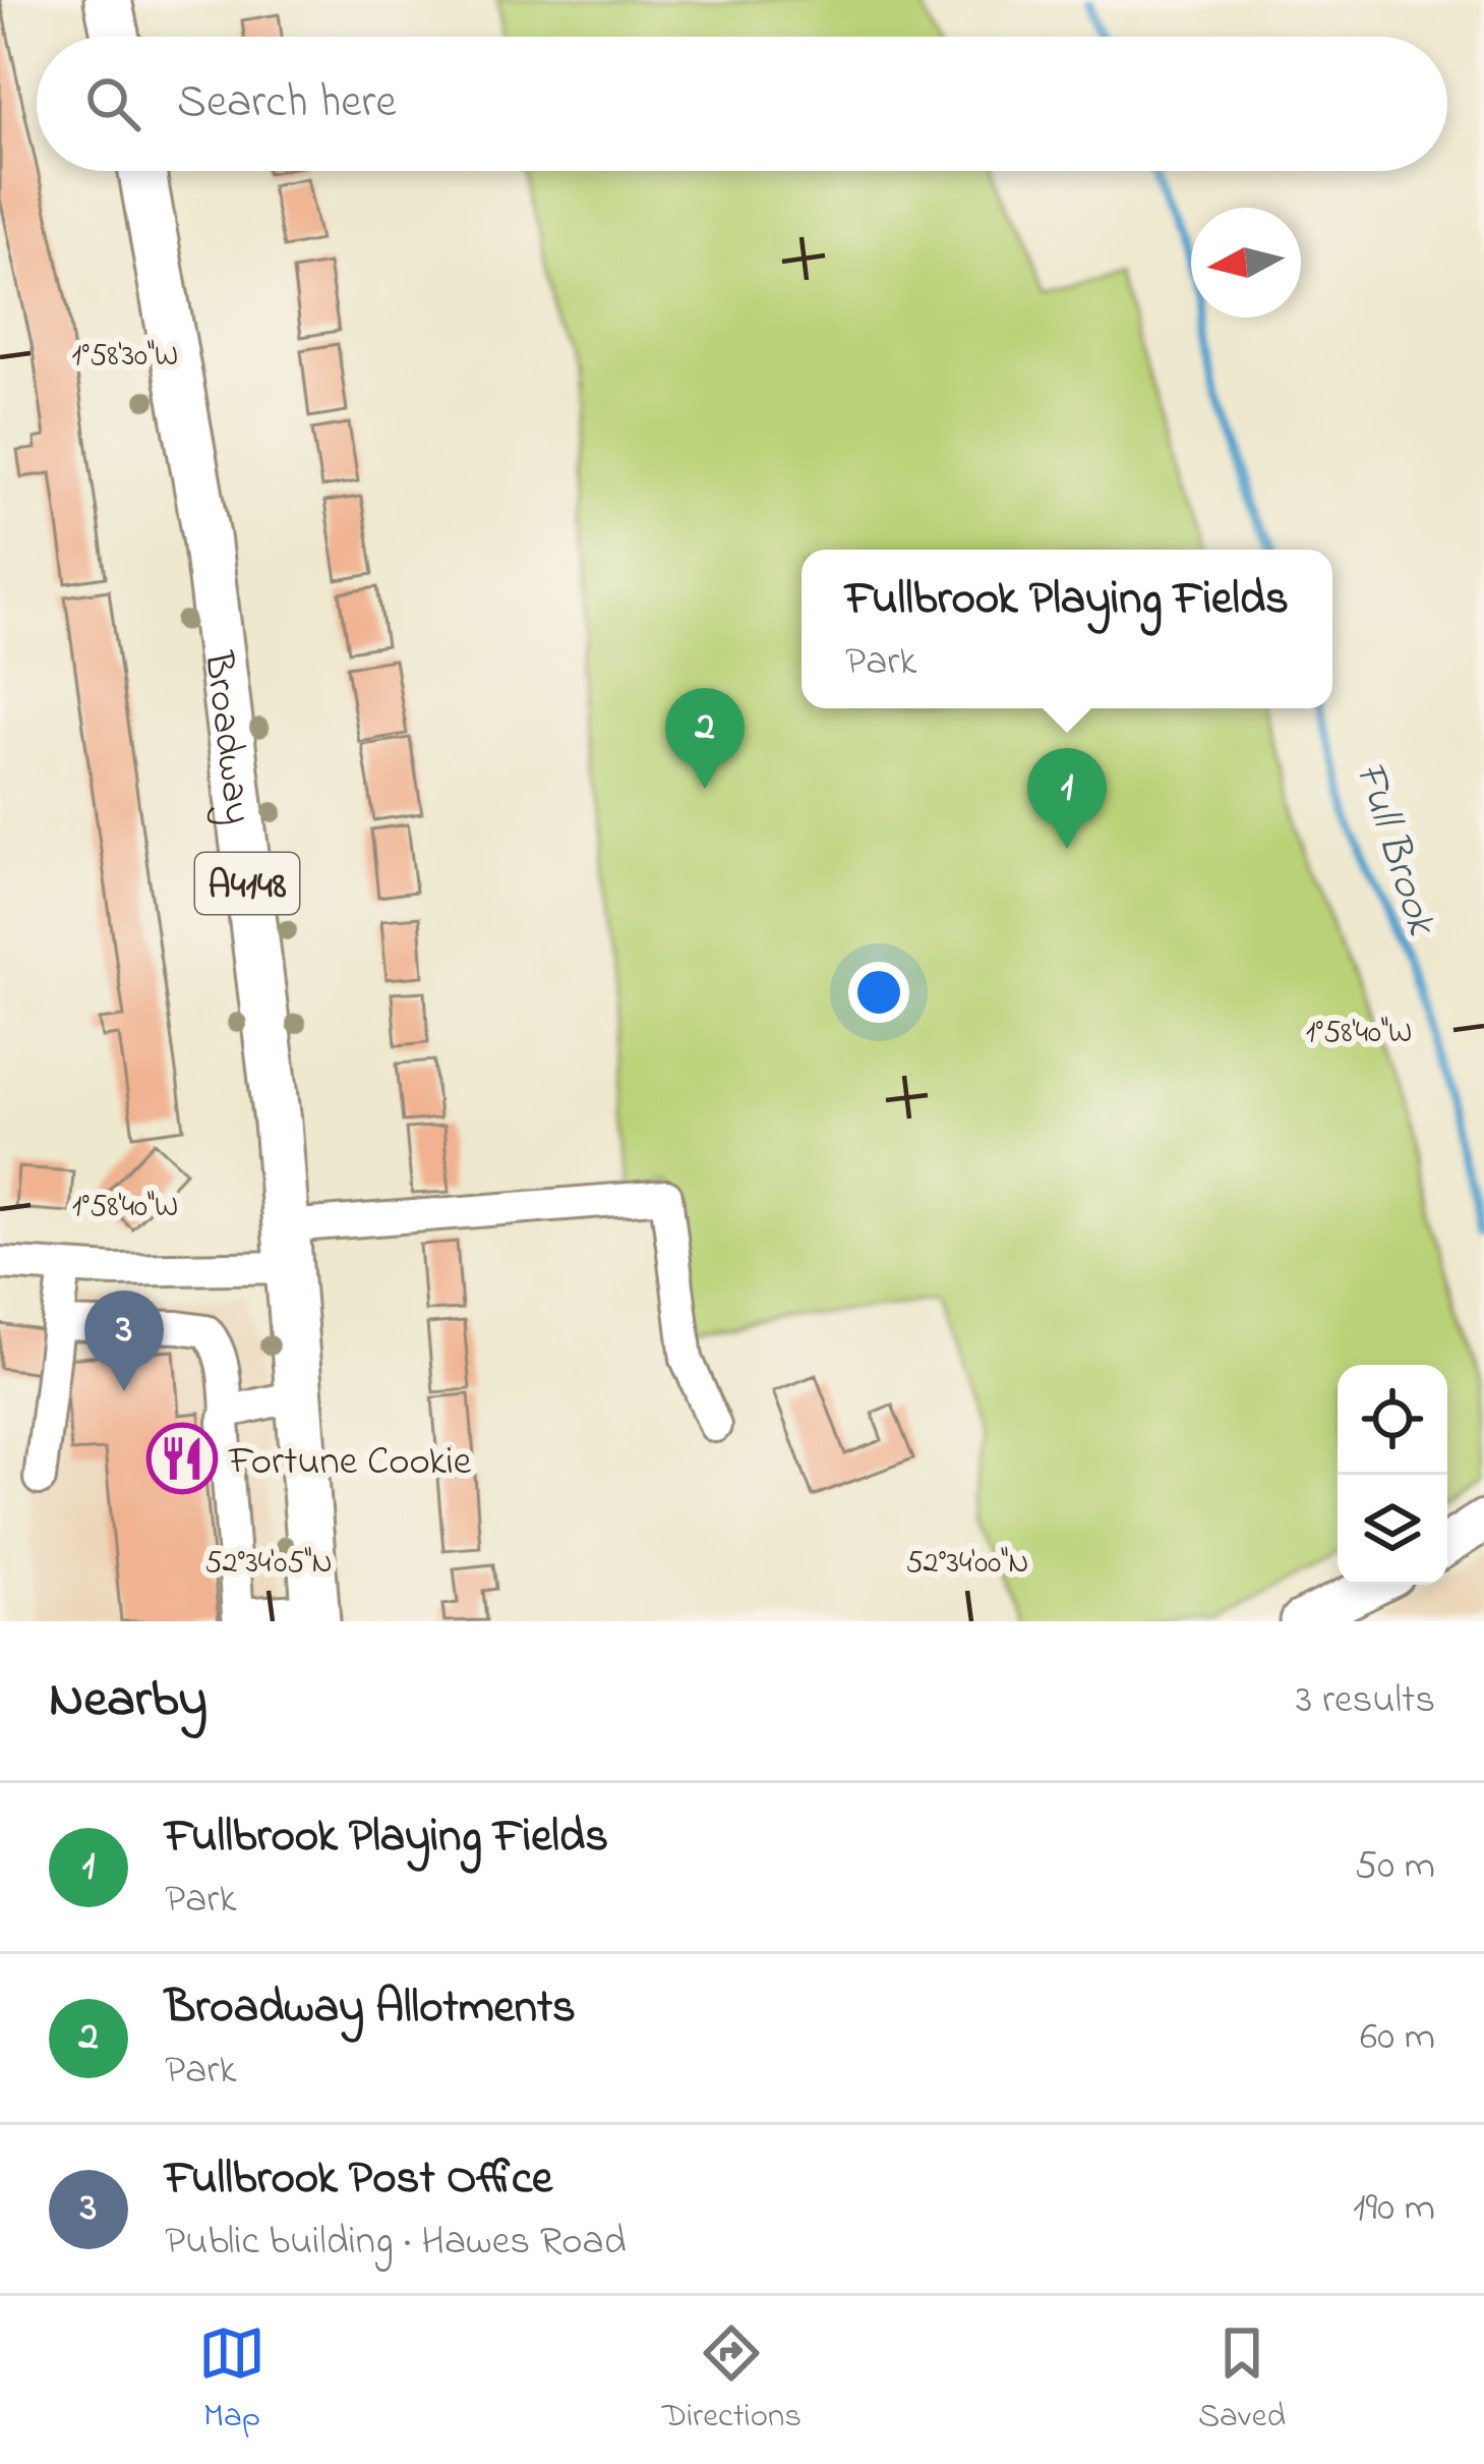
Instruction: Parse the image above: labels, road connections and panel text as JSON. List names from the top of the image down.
{
  "streets": {
    "highway": ["Broadway", "A4148"]
  },
  "water": ["Full Brook"],
  "places": {
    "restaurant": ["Fortune Cookie"]
  },
  "north": "left",
  "page": {
    "search": "Search here",
    "popup": ["Fullbrook Playing Fields", "Park"],
    "pins": ["2", "1", "3"],
    "heading": ["Nearby", "3 results"],
    "list": [
      {
        "mark": "1",
        "name": "Fullbrook Playing Fields",
        "note": "Park",
        "value": "50 m"
      },
      {
        "mark": "2",
        "name": "Broadway Allotments",
        "note": "Park",
        "value": "60 m"
      },
      {
        "mark": "3",
        "name": "Fullbrook Post Office",
        "note": "Public building · Hawes Road",
        "value": "190 m"
      }
    ],
    "nav": ["Map", "Directions", "Saved"]
  },
  "coordinates": [
    "1°58'30\"W",
    "1°58'40\"W",
    "52°34'05\"N",
    "52°34'00\"N"
  ]
}
